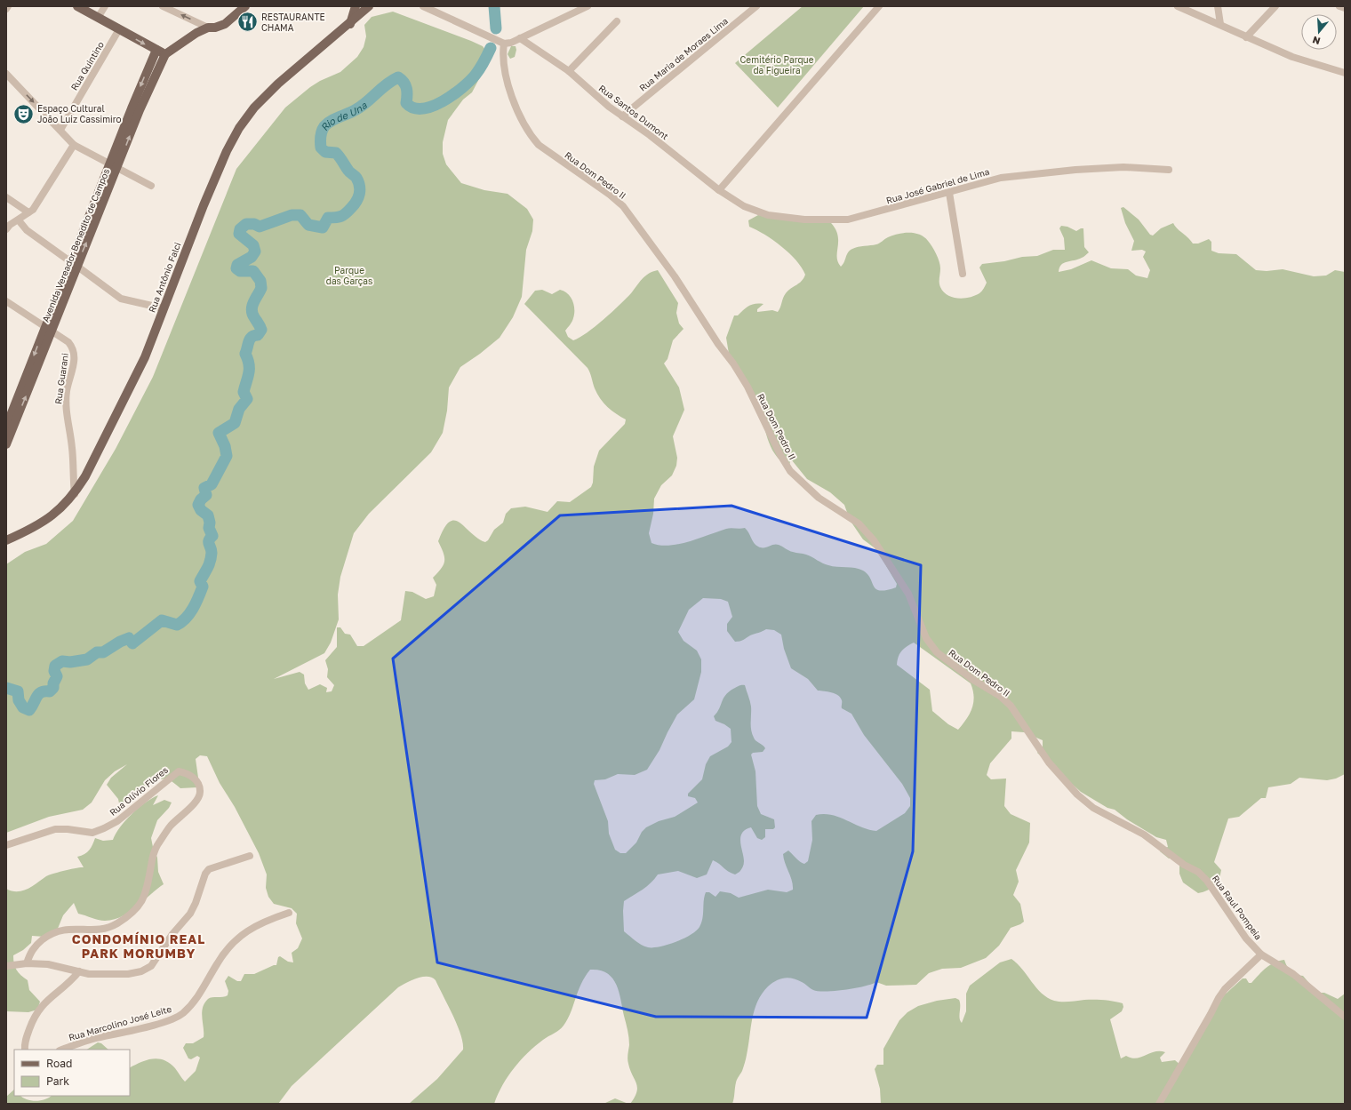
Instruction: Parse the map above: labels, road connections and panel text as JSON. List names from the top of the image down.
{
  "streets": {
    "main road": ["Avenida Vereador Benedito de Campos", "Rua Antônio Falci"],
    "street": [
      "Rua Maria de Moraes Lima",
      "Rua Quintino",
      "Rua Santos Dumont",
      "Rua Dom Pedro II",
      "Rua José Gabriel de Lima",
      "Rua Guarani",
      "Rua Olívio Flores",
      "Rua Raul Pompeia",
      "Rua Marcolino José Leite"
    ]
  },
  "crossings": [
    ["Rua Maria de Moraes Lima", "Rua Santos Dumont"],
    ["Rua Santos Dumont", "Rua José Gabriel de Lima"],
    ["Rua Dom Pedro II", "Rua Raul Pompeia"],
    ["Avenida Vereador Benedito de Campos", "Rua Guarani"],
    ["Rua Antônio Falci", "Rua Guarani"]
  ],
  "districts": ["CONDOMÍNIO REAL PARK MORUMBY"],
  "water": ["Rio de Una"],
  "parks": ["Cemitério Parque da Figueira", "Parque das Garças"],
  "places": {
    "restaurant": ["RESTAURANTE CHAMA"],
    "theatre": ["Espaço Cultural João Luiz Cassimiro"]
  },
  "legend": ["Road", "Park"],
  "north": "bottom"
}
